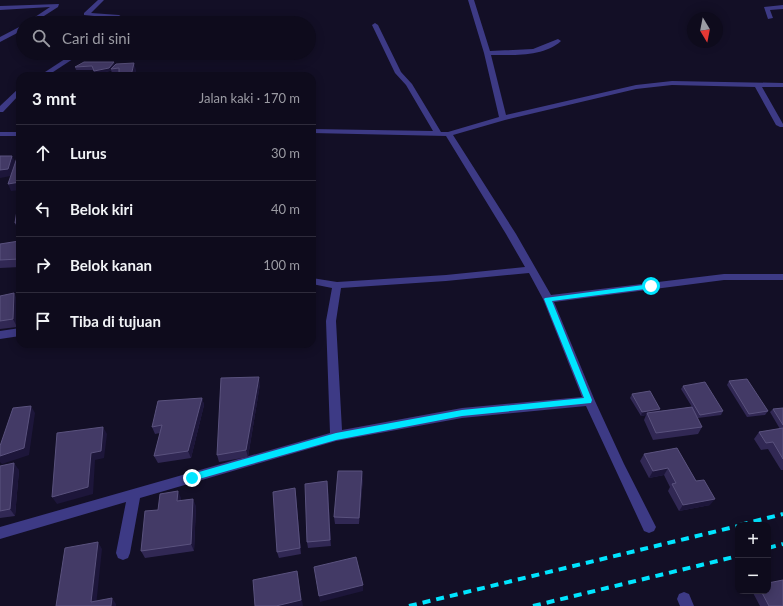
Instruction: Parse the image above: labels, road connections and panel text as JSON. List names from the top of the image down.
{
  "north": "bottom",
  "page": {
    "search": "Cari di sini",
    "heading": ["3 mnt", "Jalan kaki · 170 m"],
    "list": [
      ["Lurus", "30 m"],
      ["Belok kiri", "40 m"],
      ["Belok kanan", "100 m"],
      "Tiba di tujuan"
    ],
    "map_buttons": ["+", "−"]
  }
}
